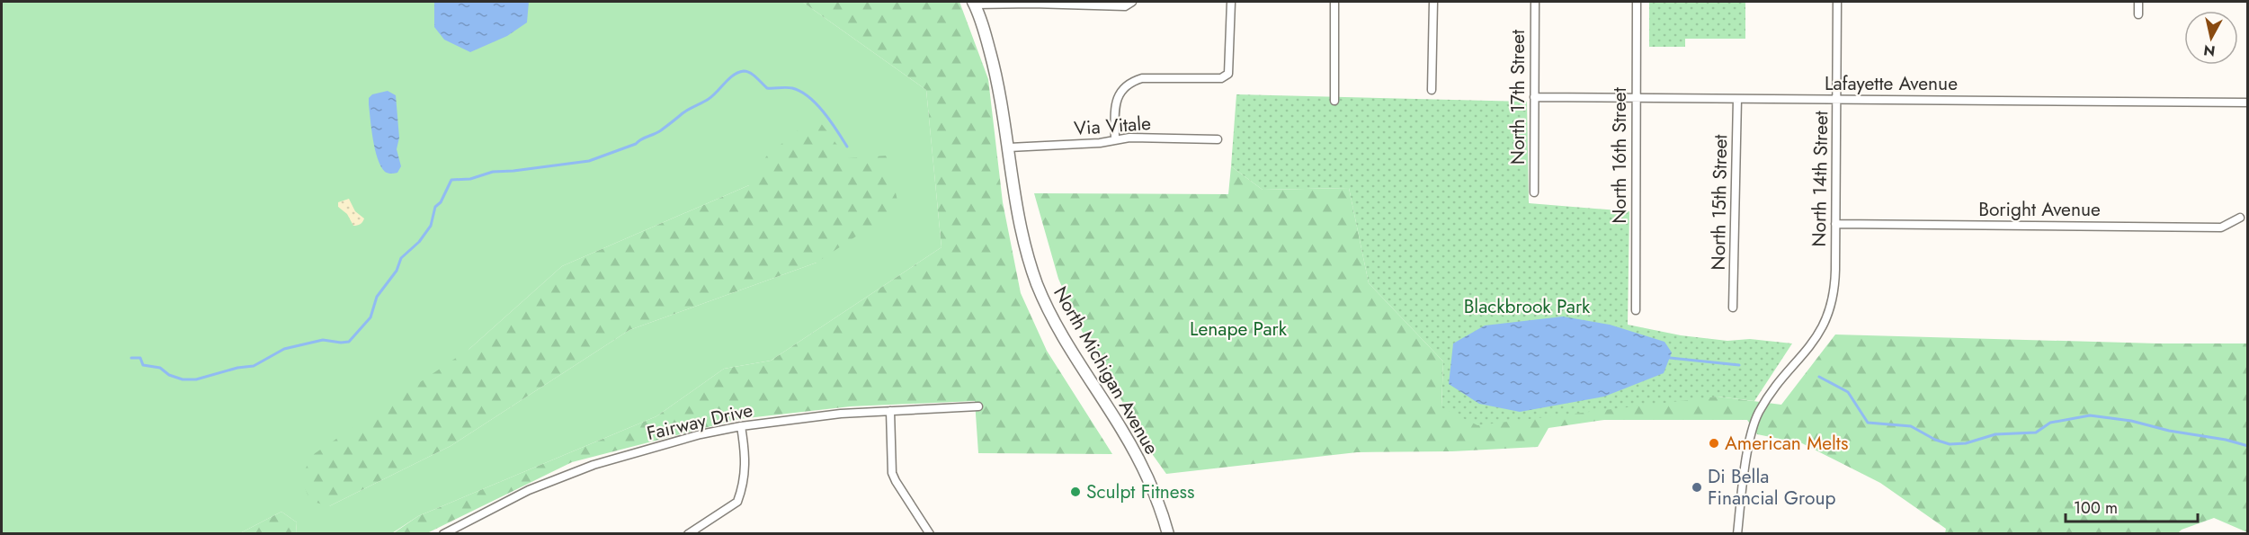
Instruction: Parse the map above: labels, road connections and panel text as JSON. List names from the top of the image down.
{
  "streets": {
    "street": [
      "Lafayette Avenue",
      "North 17th Street",
      "Via Vitale",
      "North 16th Street",
      "North 14th Street",
      "North 15th Street",
      "Boright Avenue",
      "North Michigan Avenue",
      "Fairway Drive"
    ]
  },
  "crossings": [
    ["Lafayette Avenue", "North 17th Street"],
    ["Lafayette Avenue", "North 16th Street"],
    ["Lafayette Avenue", "North 14th Street"],
    ["Lafayette Avenue", "North 15th Street"],
    ["Via Vitale", "North Michigan Avenue"],
    ["North 14th Street", "Boright Avenue"]
  ],
  "parks": ["Blackbrook Park", "Lenape Park"],
  "places": ["American Melts", "Di Bella Financial Group", "Sculpt Fitness"],
  "scale_bar": "100 m",
  "north": "bottom"
}
